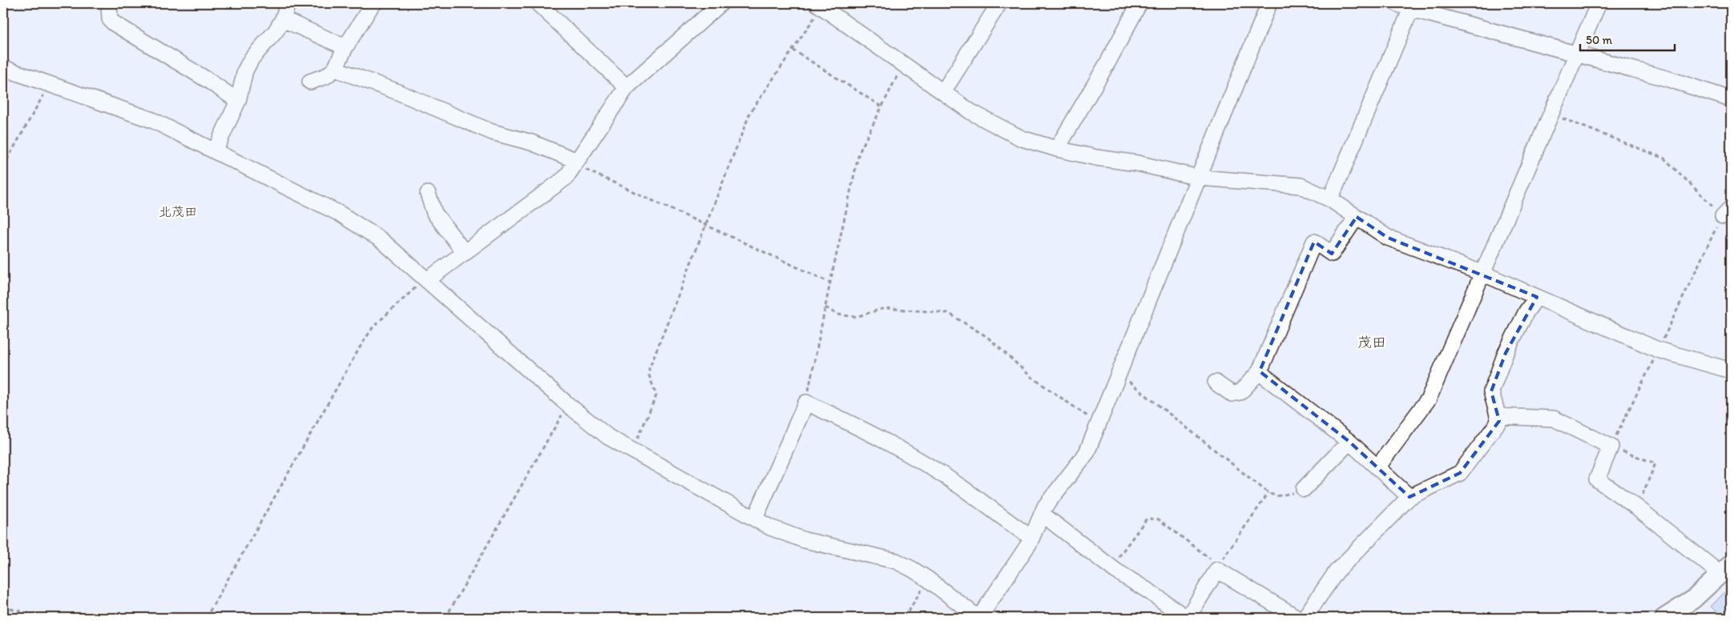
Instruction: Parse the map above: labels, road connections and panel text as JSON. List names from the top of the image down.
{
  "districts": ["北茂田", "茂田"],
  "scale_bar": "50 m"
}
